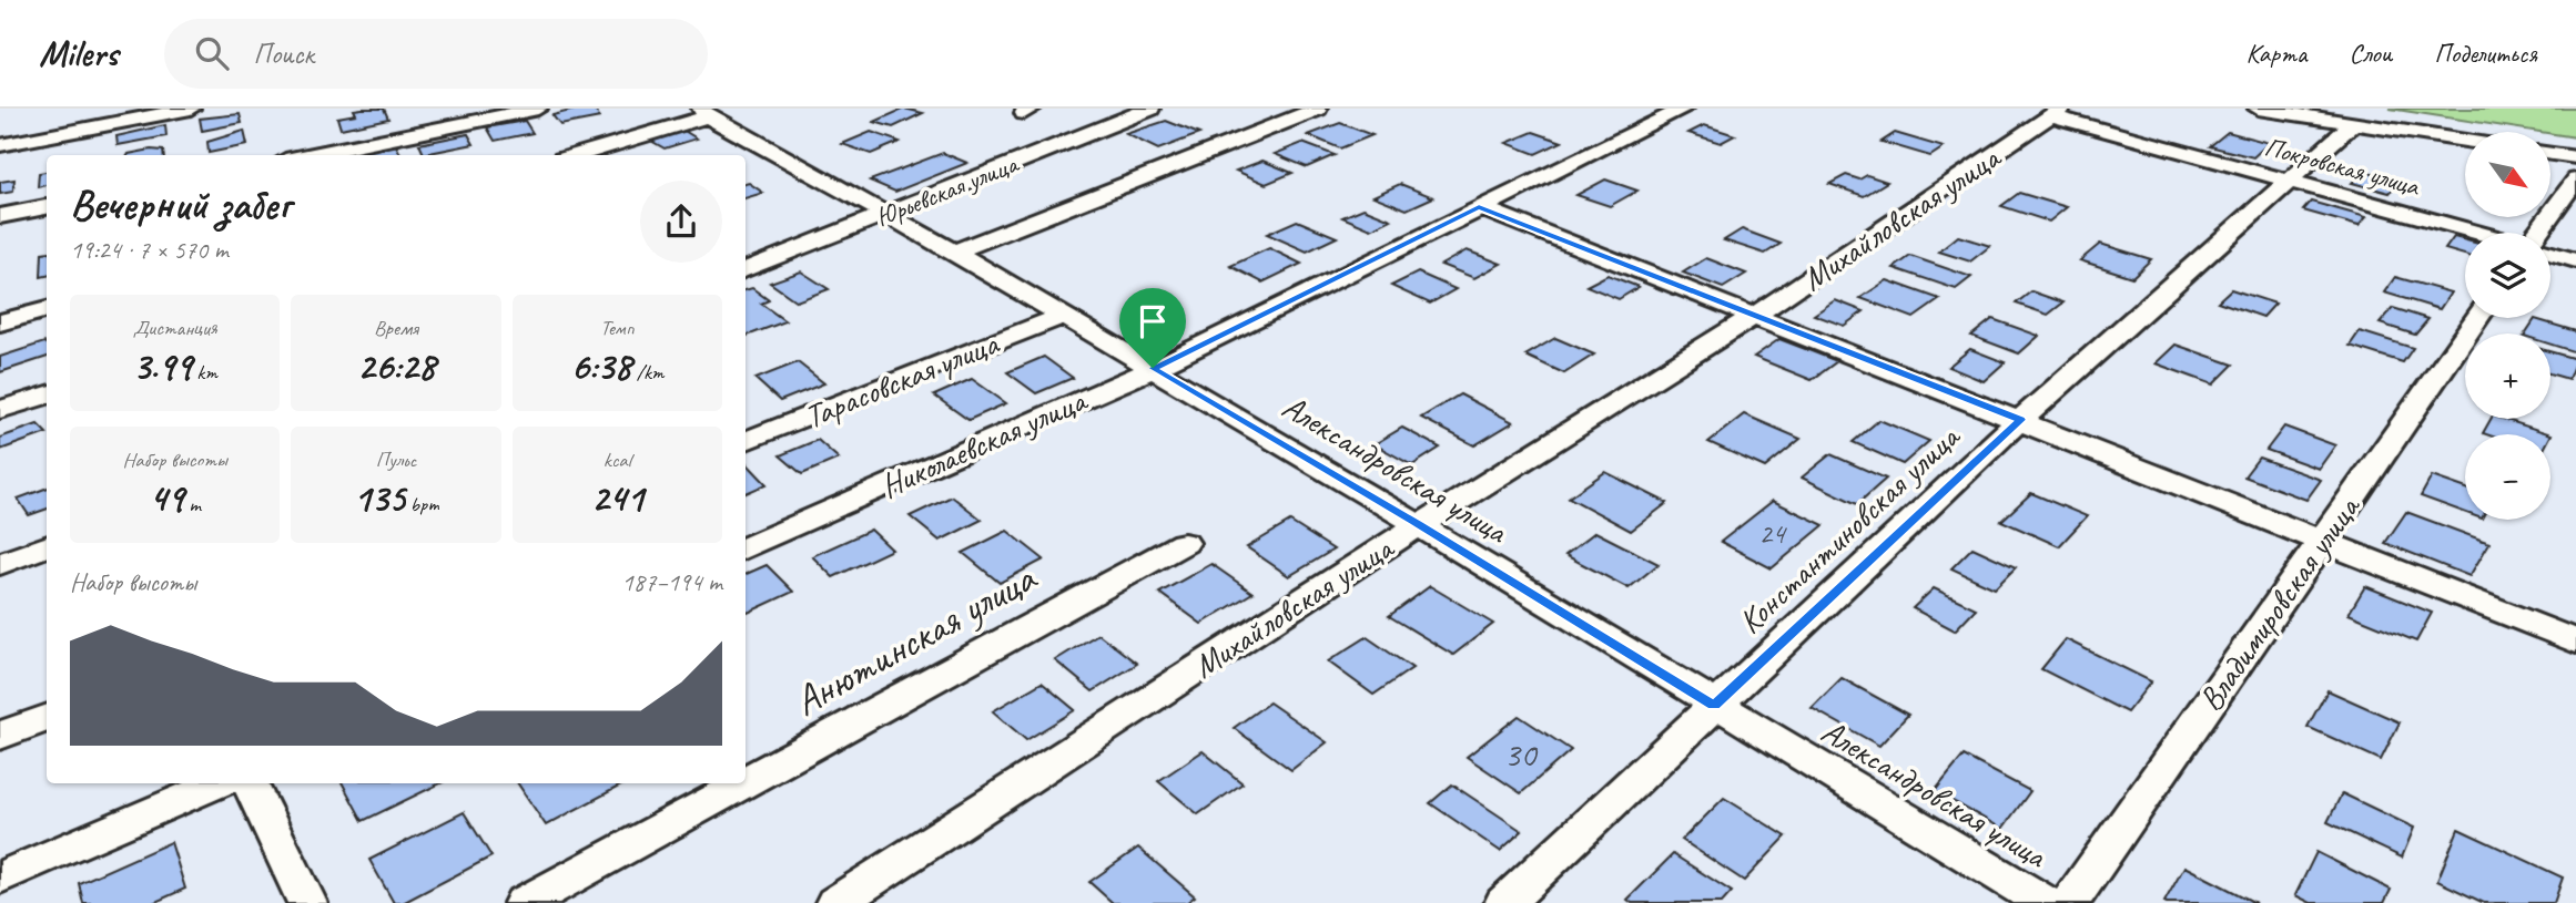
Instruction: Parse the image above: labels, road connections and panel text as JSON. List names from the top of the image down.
{
  "streets": {
    "street": [
      "Покровская улица",
      "Юрьевская улица",
      "Михайловская улица",
      "Тарасовская улица",
      "Николаевская улица",
      "Александровская улица",
      "Константиновская улица",
      "Владимировская улица",
      "Анютинская улица"
    ]
  },
  "crossings": [
    ["Покровская улица", "Михайловская улица"],
    ["Покровская улица", "Константиновская улица"],
    ["Юрьевская улица", "Александровская улица"],
    ["Михайловская улица", "Александровская улица"],
    ["Тарасовская улица", "Александровская улица"],
    ["Николаевская улица", "Александровская улица"],
    ["Александровская улица", "Константиновская улица"]
  ],
  "house_numbers": ["24", "30"],
  "north": "bottom right",
  "page": {
    "header": "Milers",
    "search": "Поиск",
    "nav": ["Карта", "Слои", "Поделиться"],
    "map_buttons": ["+", "−"],
    "heading": ["Вечерний забег", "19:24 · 7 × 570 m"],
    "stats": [
      ["Дистанция", "3.99 km"],
      ["Время", "26:28"],
      ["Темп", "6:38 /km"],
      ["Набор высоты", "49 m"],
      ["Пульс", "135 bpm"],
      ["kcal", "241"]
    ],
    "chart": ["Набор высоты", "187–194 m"]
  }
}
